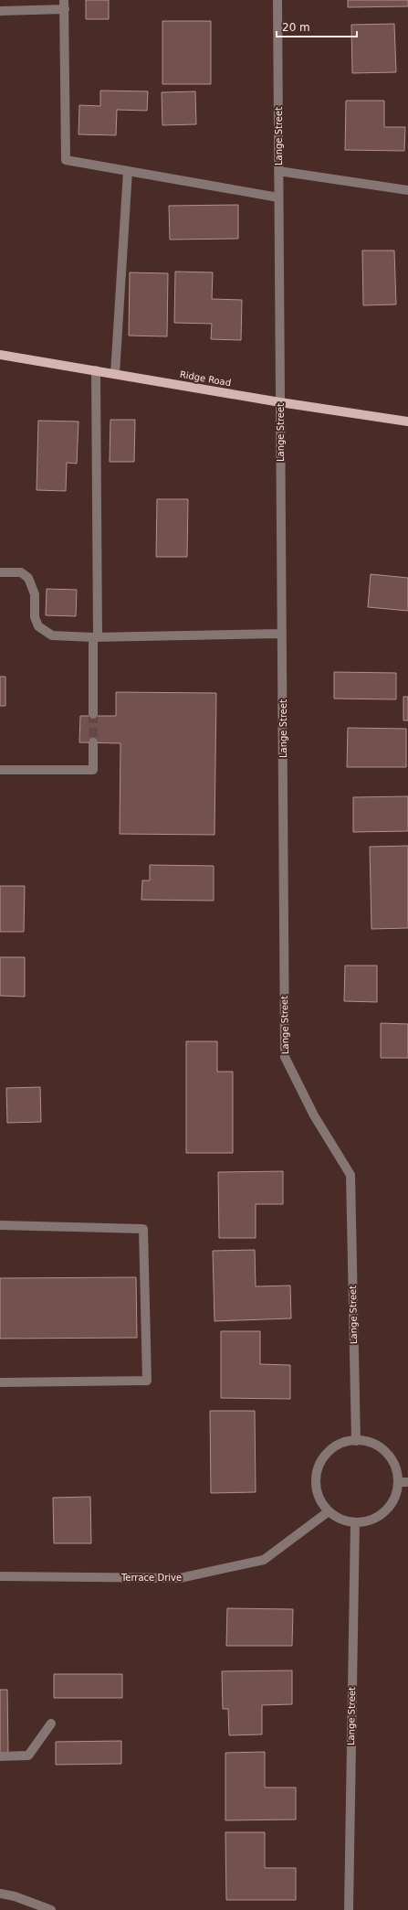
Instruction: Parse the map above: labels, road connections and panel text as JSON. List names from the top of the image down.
{
  "streets": {
    "main road": ["Ridge Road"],
    "street": ["Lange Street", "Terrace Drive"]
  },
  "crossings": [
    ["Lange Street", "Ridge Road"],
    ["Lange Street", "Terrace Drive"]
  ],
  "scale_bar": "20 m"
}
